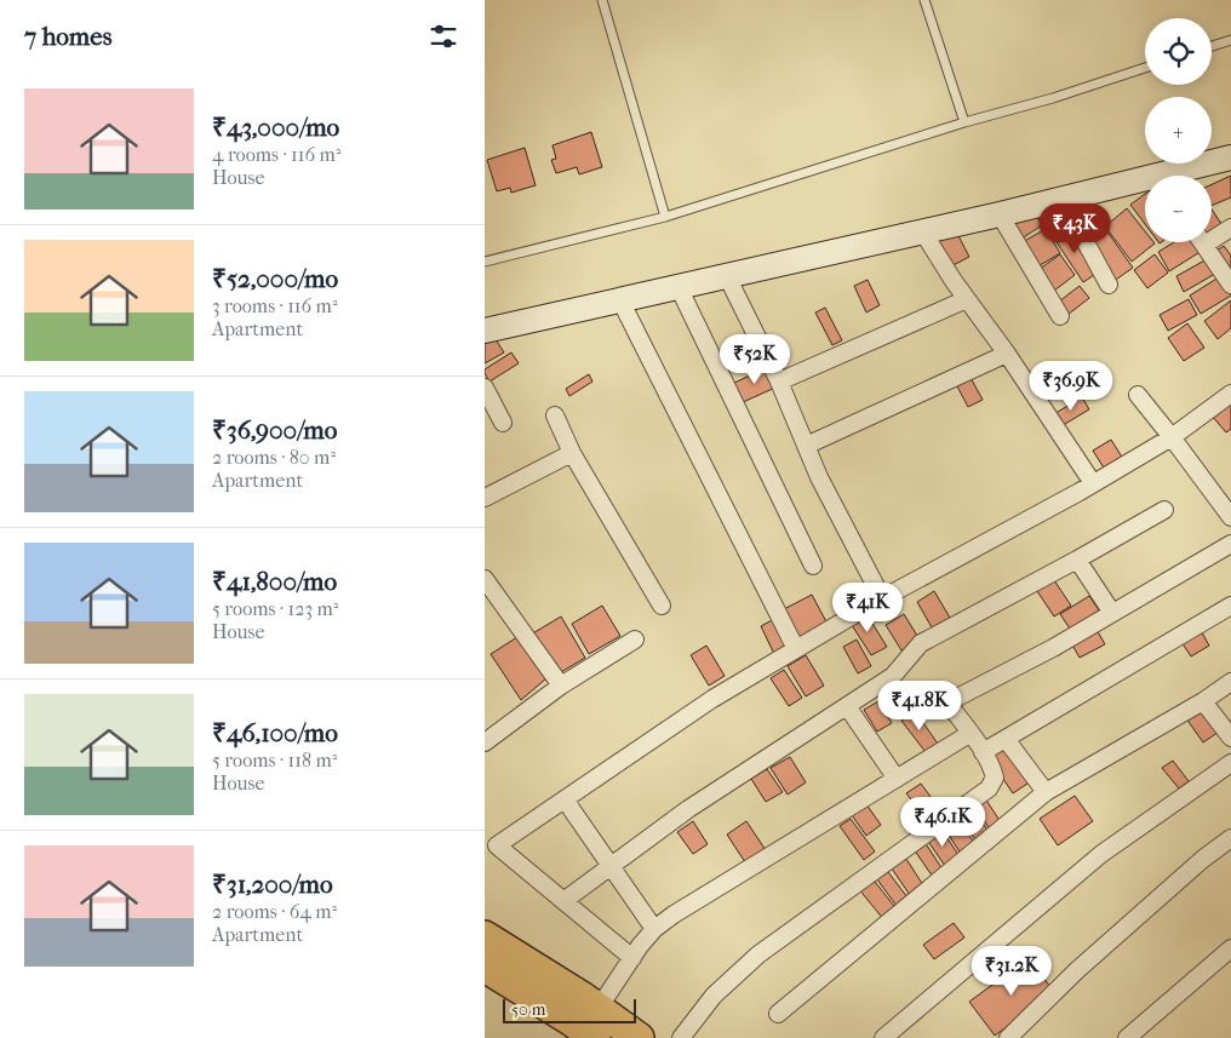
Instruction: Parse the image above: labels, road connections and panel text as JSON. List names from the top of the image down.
{
  "scale_bar": "50 m",
  "page": {
    "heading": "7 homes",
    "map_buttons": ["+", "−"],
    "list": [
      {
        "name": "₹43,000/mo",
        "note": "4 rooms · 116 m² · House"
      },
      {
        "name": "₹52,000/mo",
        "note": "3 rooms · 116 m² · Apartment"
      },
      {
        "name": "₹36,900/mo",
        "note": "2 rooms · 80 m² · Apartment"
      },
      {
        "name": "₹41,800/mo",
        "note": "5 rooms · 123 m² · House"
      },
      {
        "name": "₹46,100/mo",
        "note": "5 rooms · 118 m² · House"
      },
      {
        "name": "₹31,200/mo",
        "note": "2 rooms · 64 m² · Apartment"
      }
    ],
    "price": [
      "₹43K",
      "₹52K",
      "₹36.9K",
      "₹41K",
      "₹41.8K",
      "₹46.1K",
      "₹31.2K"
    ],
    "scale": "50 m"
  }
}
